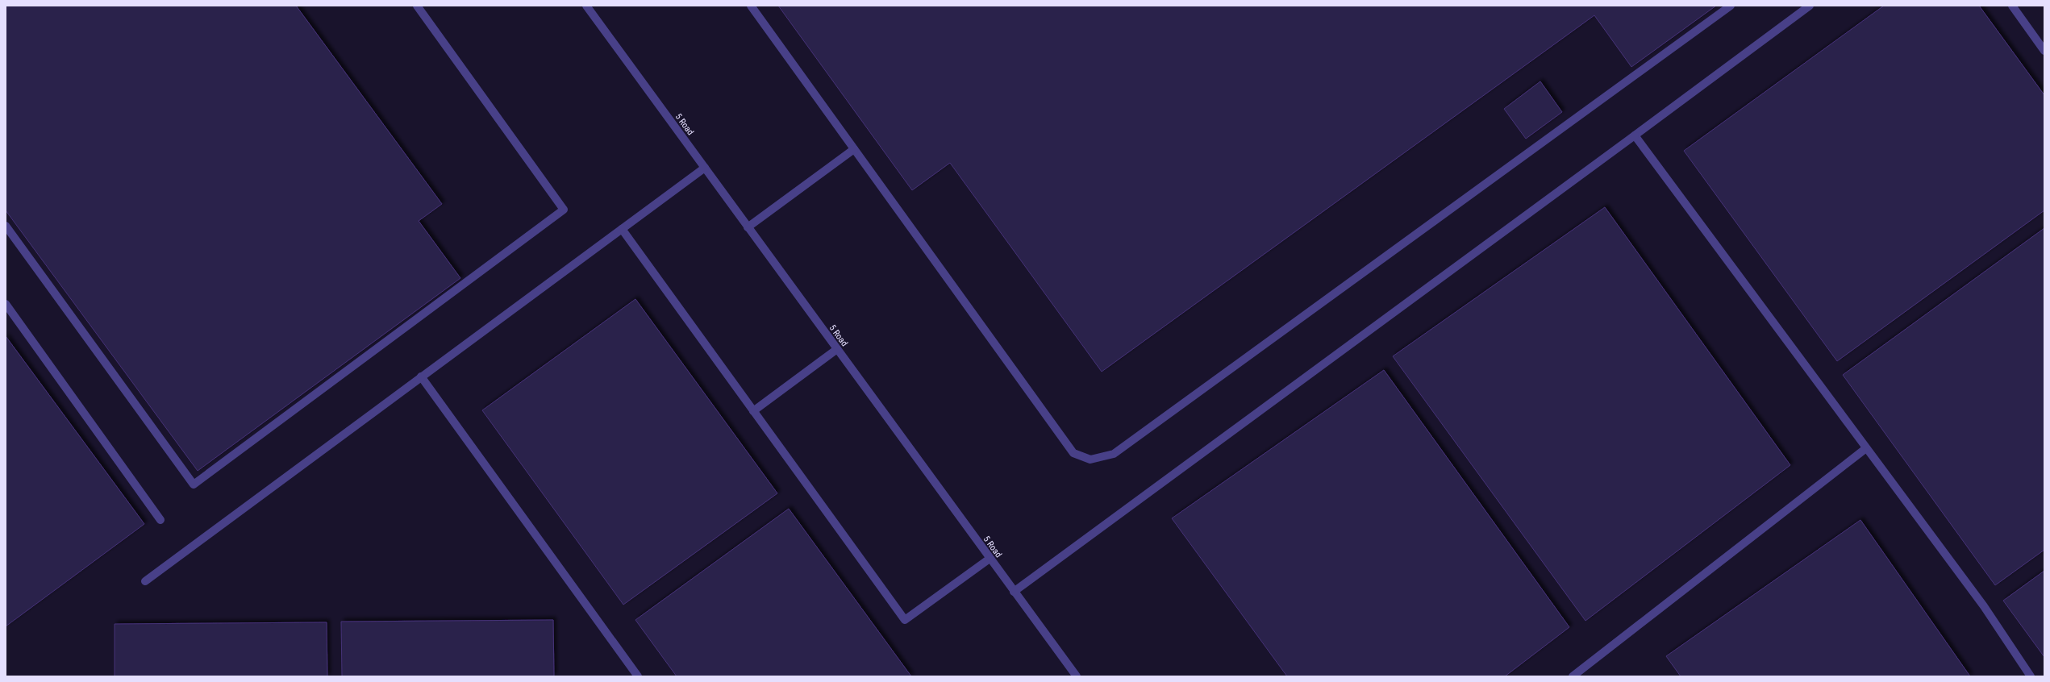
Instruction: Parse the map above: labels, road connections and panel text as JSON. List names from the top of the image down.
{
  "streets": {
    "street": ["5 Road"]
  }
}
